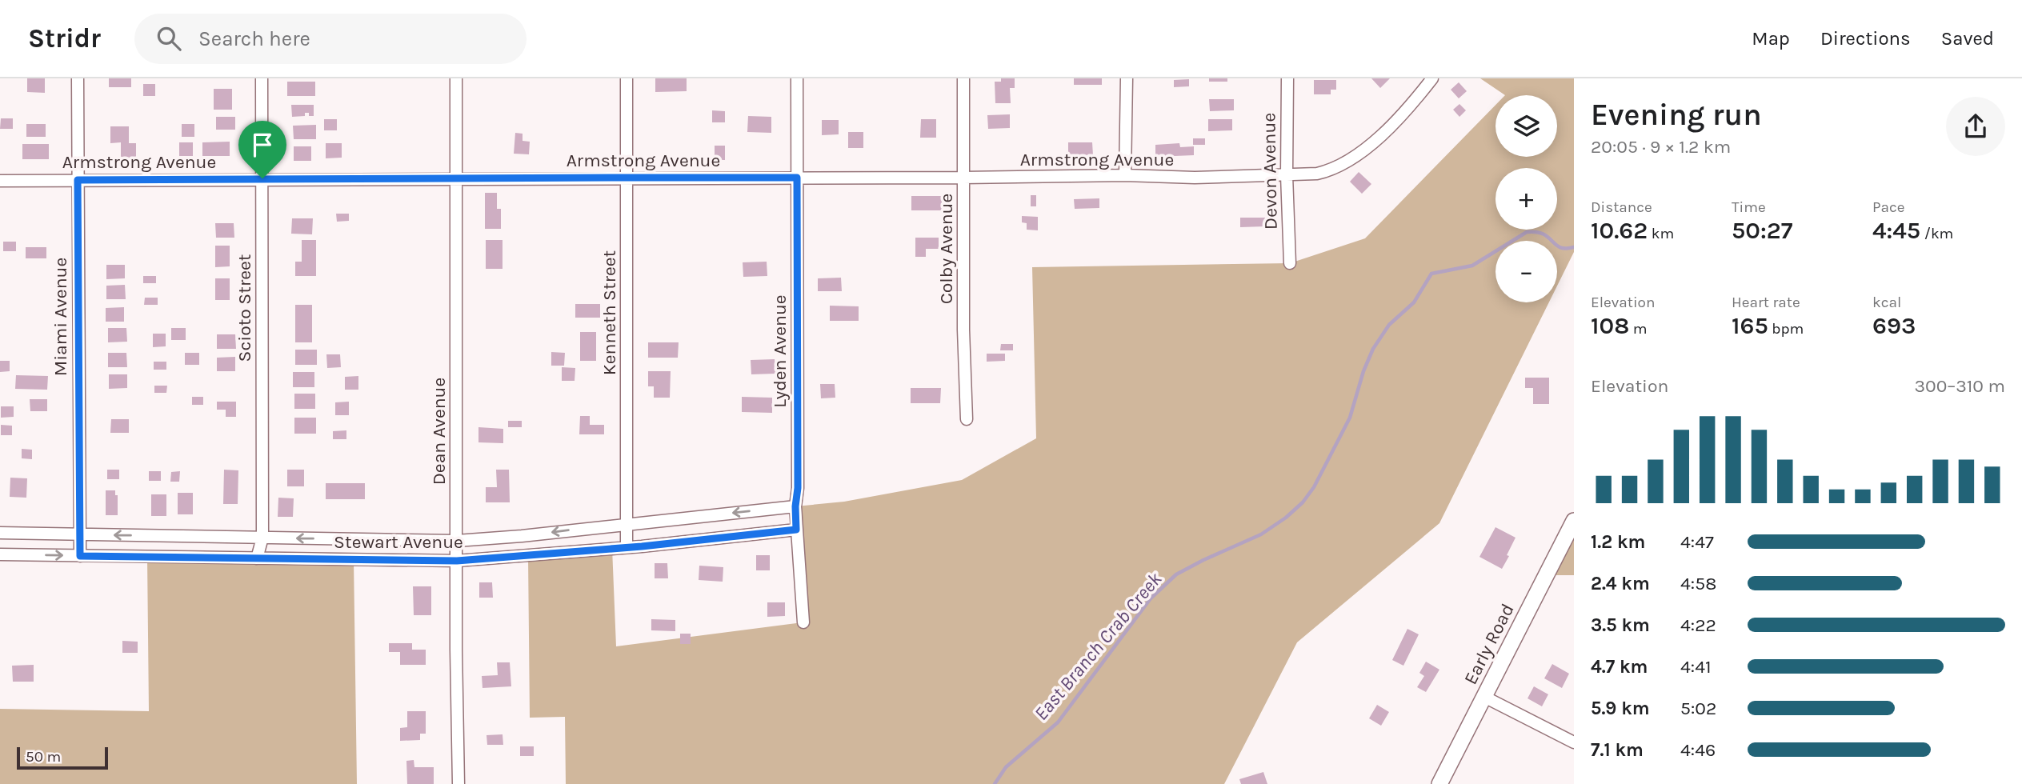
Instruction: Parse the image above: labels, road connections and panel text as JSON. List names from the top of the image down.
{
  "streets": {
    "street": [
      "Armstrong Avenue",
      "Devon Avenue",
      "Colby Avenue",
      "Scioto Street",
      "Kenneth Street",
      "Miami Avenue",
      "Lyden Avenue",
      "Dean Avenue",
      "Stewart Avenue",
      "Early Road"
    ]
  },
  "crossings": [
    ["Armstrong Avenue", "Devon Avenue"],
    ["Armstrong Avenue", "Colby Avenue"],
    ["Armstrong Avenue", "Scioto Street"],
    ["Armstrong Avenue", "Kenneth Street"],
    ["Armstrong Avenue", "Miami Avenue"],
    ["Armstrong Avenue", "Lyden Avenue"],
    ["Armstrong Avenue", "Dean Avenue"],
    ["Scioto Street", "Stewart Avenue"],
    ["Kenneth Street", "Stewart Avenue"],
    ["Miami Avenue", "Stewart Avenue"],
    ["Lyden Avenue", "Stewart Avenue"],
    ["Dean Avenue", "Stewart Avenue"]
  ],
  "water": ["East Branch Crab Creek"],
  "scale_bar": "50 m",
  "page": {
    "header": "Stridr",
    "search": "Search here",
    "nav": ["Map", "Directions", "Saved"],
    "heading": ["Evening run", "20:05 · 9 × 1.2 km"],
    "map_buttons": ["+", "−"],
    "stats": [
      ["Distance", "10.62 km"],
      ["Time", "50:27"],
      ["Pace", "4:45 /km"],
      ["Elevation", "108 m"],
      ["Heart rate", "165 bpm"],
      ["kcal", "693"]
    ],
    "chart": ["Elevation", "300–310 m"],
    "list": [
      {
        "name": "1.2 km",
        "note": "4:47"
      },
      {
        "name": "2.4 km",
        "note": "4:58"
      },
      {
        "name": "3.5 km",
        "note": "4:22"
      },
      {
        "name": "4.7 km",
        "note": "4:41"
      },
      {
        "name": "5.9 km",
        "note": "5:02"
      },
      {
        "name": "7.1 km",
        "note": "4:46"
      }
    ],
    "scale": "50 m"
  }
}
